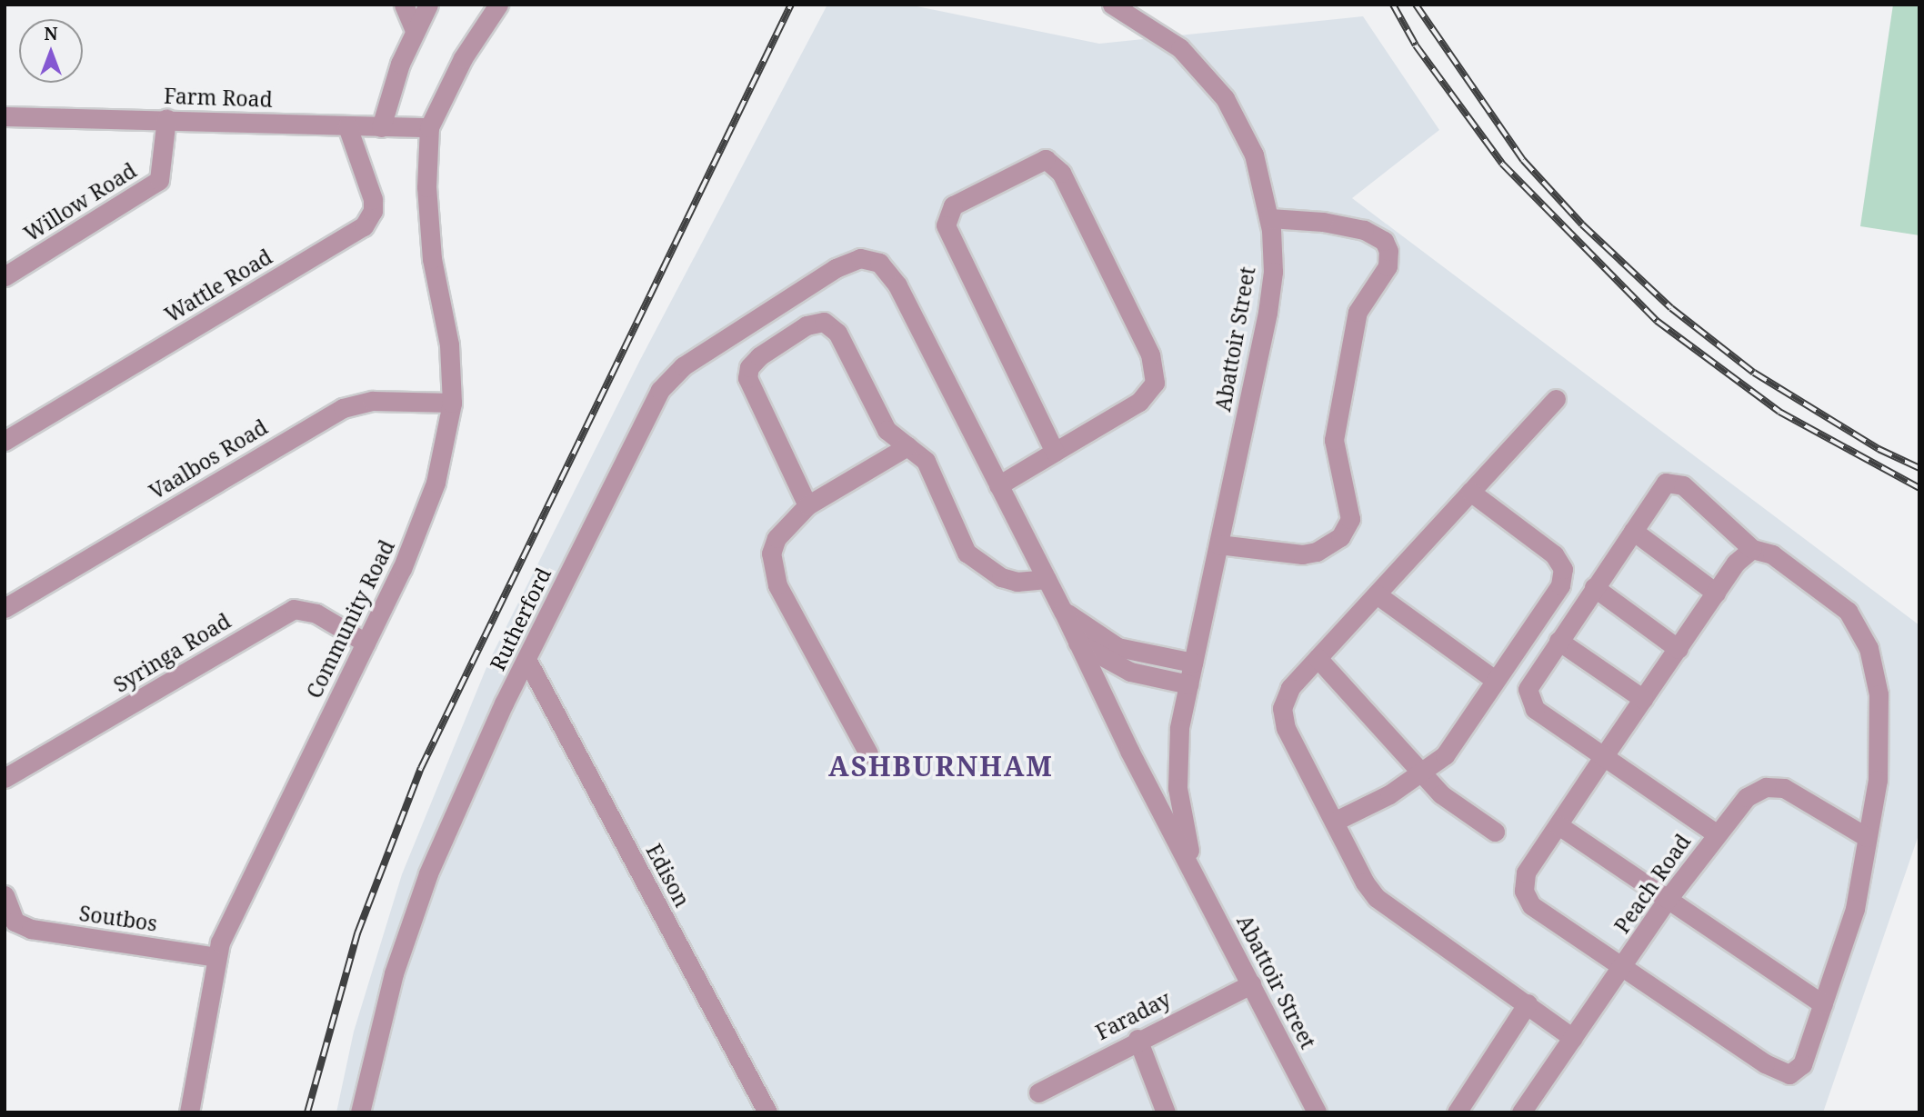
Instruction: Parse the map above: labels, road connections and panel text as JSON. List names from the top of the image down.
{
  "streets": {
    "street": [
      "Farm Road",
      "Willow Road",
      "Wattle Road",
      "Abattoir Street",
      "Vaalbos Road",
      "Community Road",
      "Rutherford",
      "Syringa Road",
      "Edison",
      "Peach Road",
      "Soutbos",
      "Faraday"
    ]
  },
  "crossings": [
    ["Farm Road", "Willow Road"],
    ["Farm Road", "Wattle Road"],
    ["Farm Road", "Community Road"],
    ["Abattoir Street", "Rutherford"],
    ["Abattoir Street", "Faraday"],
    ["Vaalbos Road", "Community Road"],
    ["Community Road", "Syringa Road"],
    ["Community Road", "Soutbos"],
    ["Rutherford", "Edison"]
  ],
  "districts": ["ASHBURNHAM"],
  "north": "top"
}
